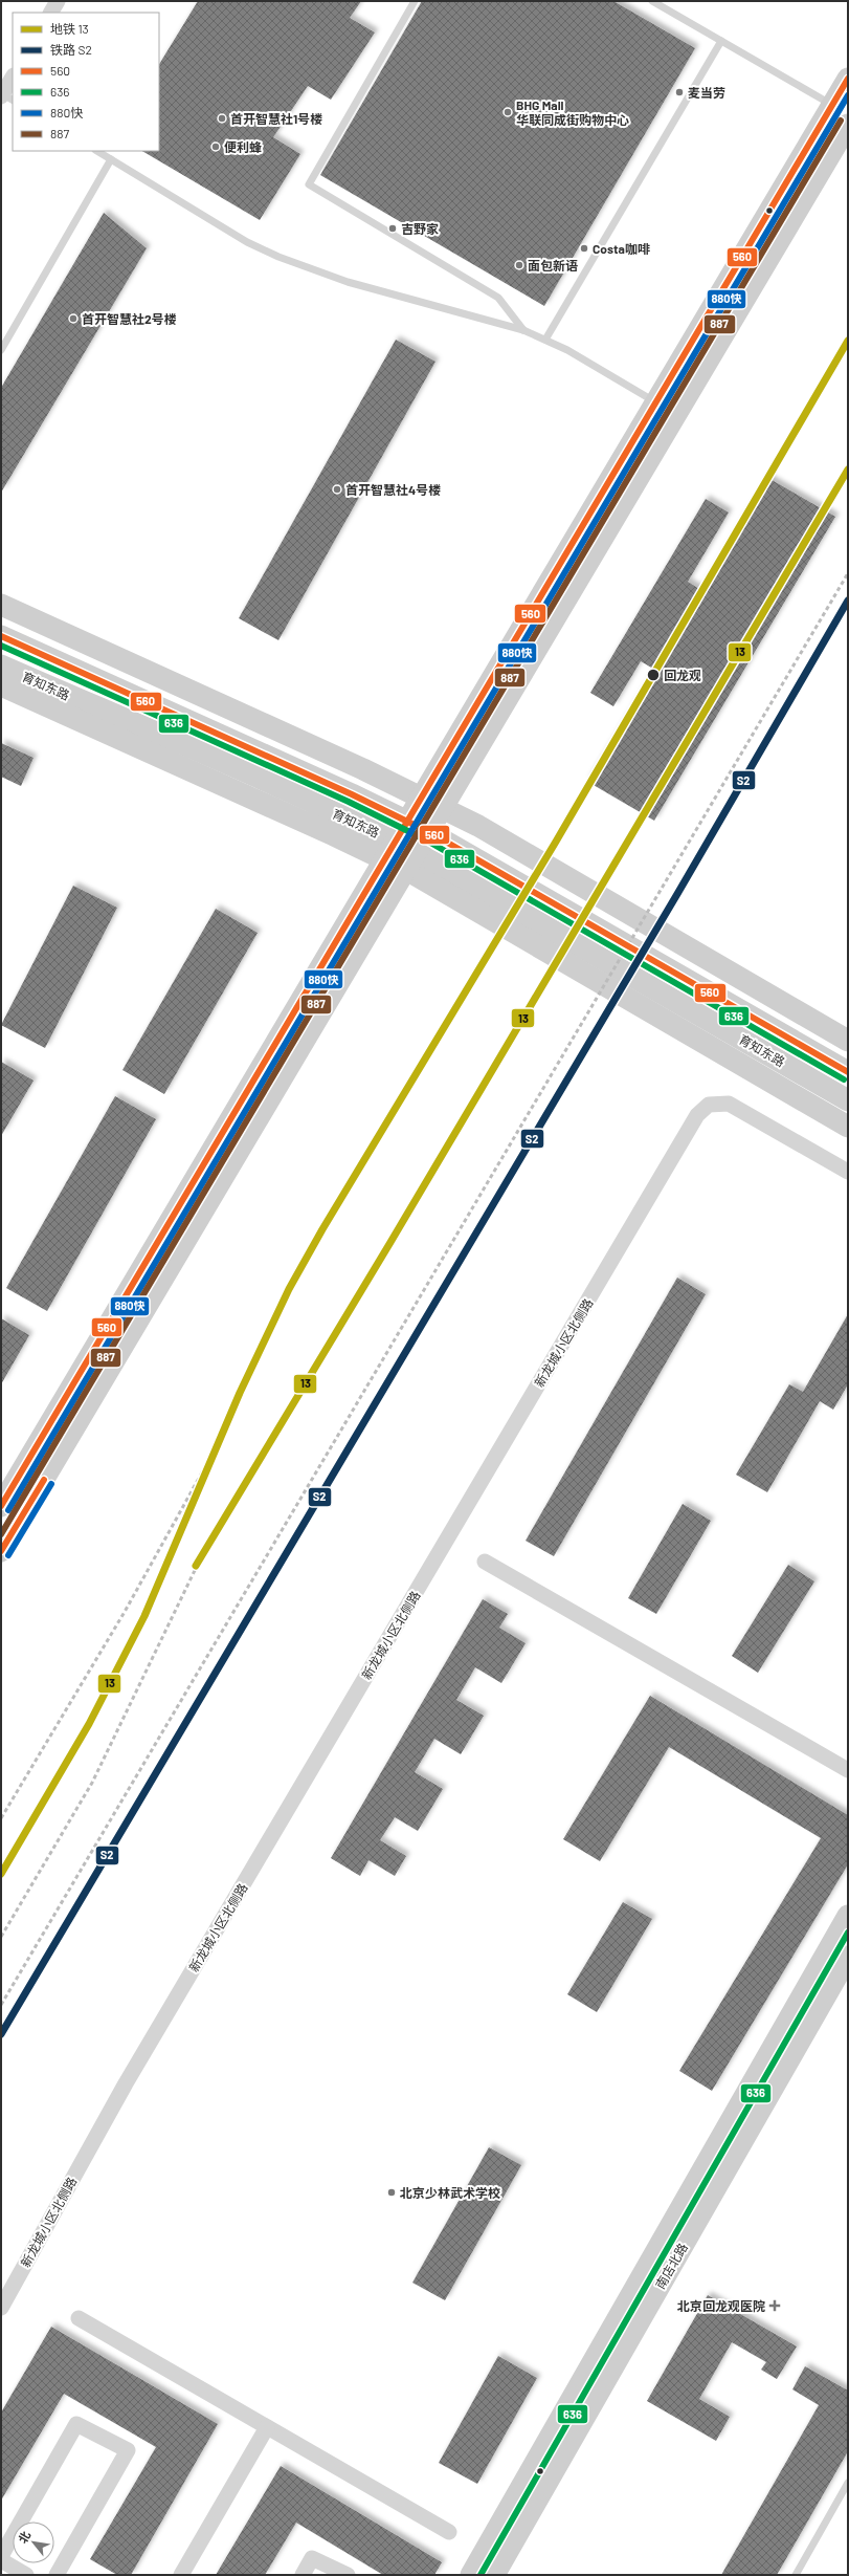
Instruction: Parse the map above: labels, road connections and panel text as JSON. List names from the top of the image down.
{
  "streets": {
    "main road": ["育知东路", "南店北路"],
    "street": ["新龙城小区北侧路"]
  },
  "places": {
    "other": [
      "麦当劳",
      "BHG Mall 华联同成街购物中心",
      "首开智慧社1号楼",
      "便利蜂",
      "吉野家",
      "Costa咖啡",
      "面包新语",
      "首开智慧社2号楼",
      "首开智慧社4号楼",
      "回龙观",
      "北京少林武术学校"
    ],
    "health": ["北京回龙观医院"]
  },
  "lines": [
    "transit line 560",
    "transit line 880快",
    "transit line 887",
    "metro line 13",
    "rail line S2",
    "transit line 636"
  ],
  "legend": [
    "地铁 13",
    "铁路 S2",
    "560",
    "636",
    "880快",
    "887"
  ],
  "north": "top left"
}
